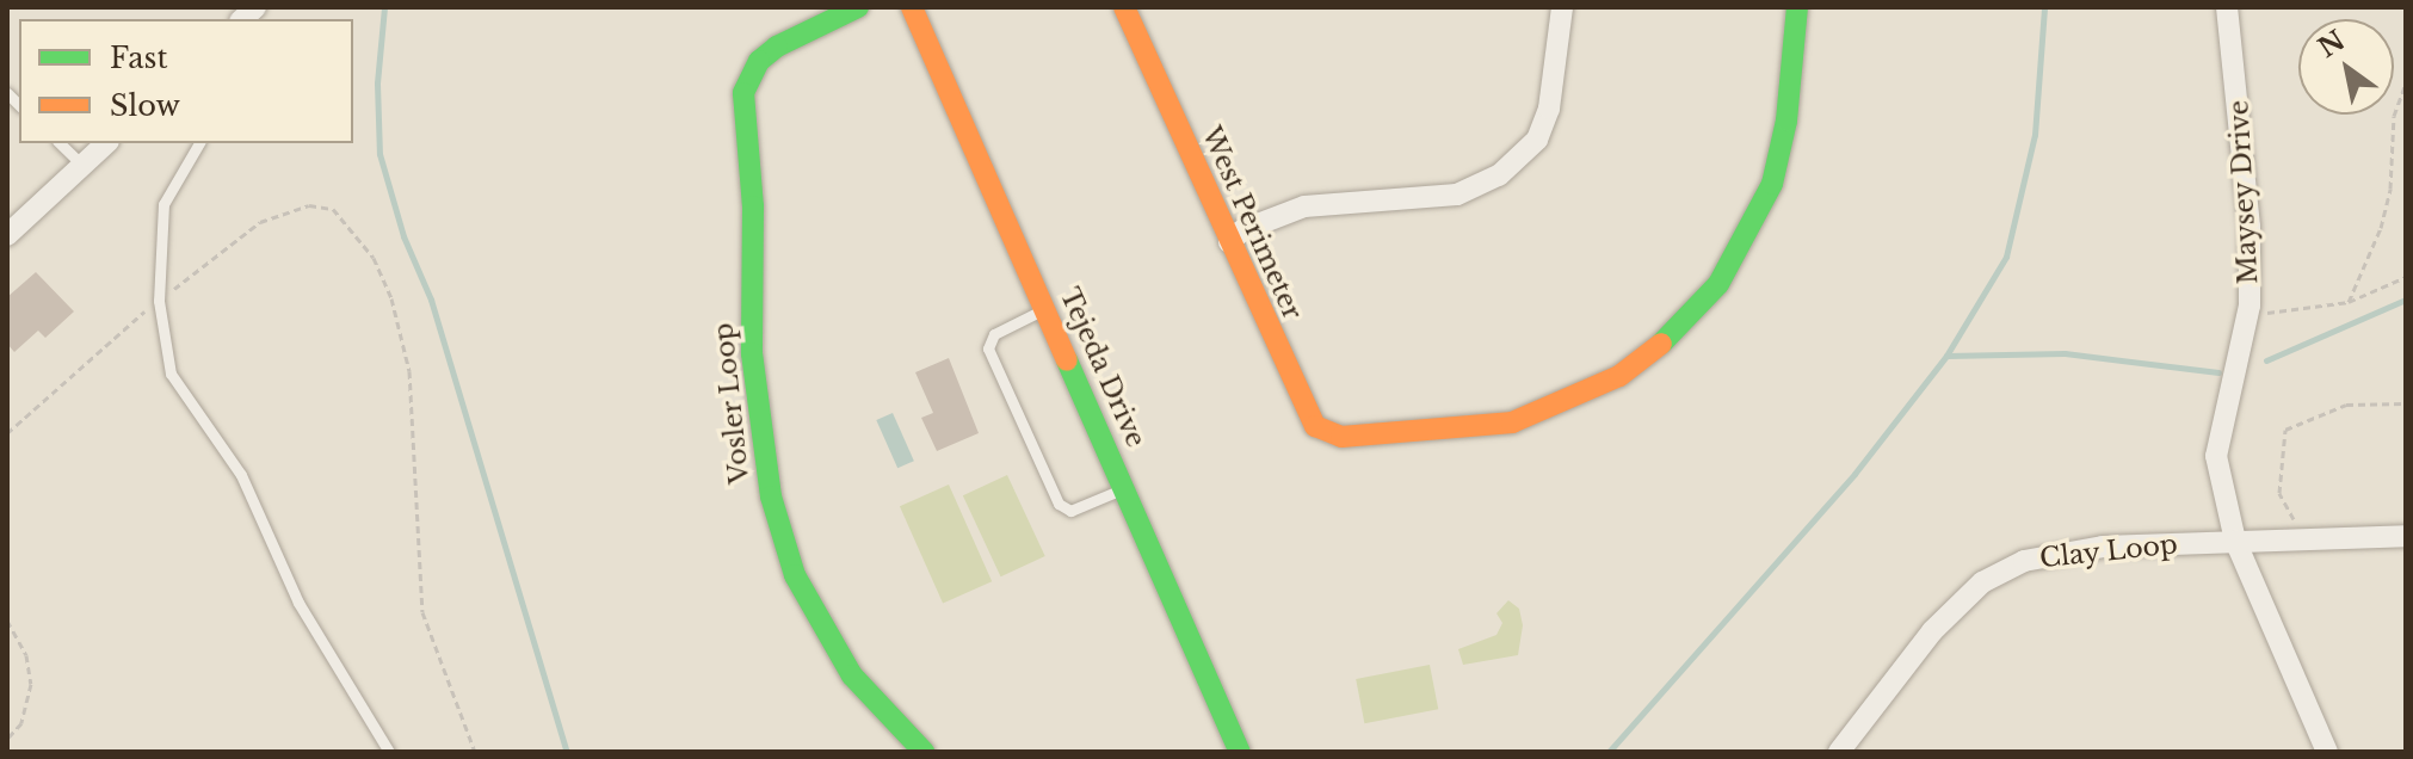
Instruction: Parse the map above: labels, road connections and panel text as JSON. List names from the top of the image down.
{
  "streets": {
    "street": [
      "Maysey Drive",
      "West Perimeter",
      "Tejeda Drive",
      "Vosler Loop",
      "Clay Loop"
    ]
  },
  "crossings": [
    ["Maysey Drive", "Clay Loop"]
  ],
  "legend": ["Fast", "Slow"],
  "north": "top left"
}
